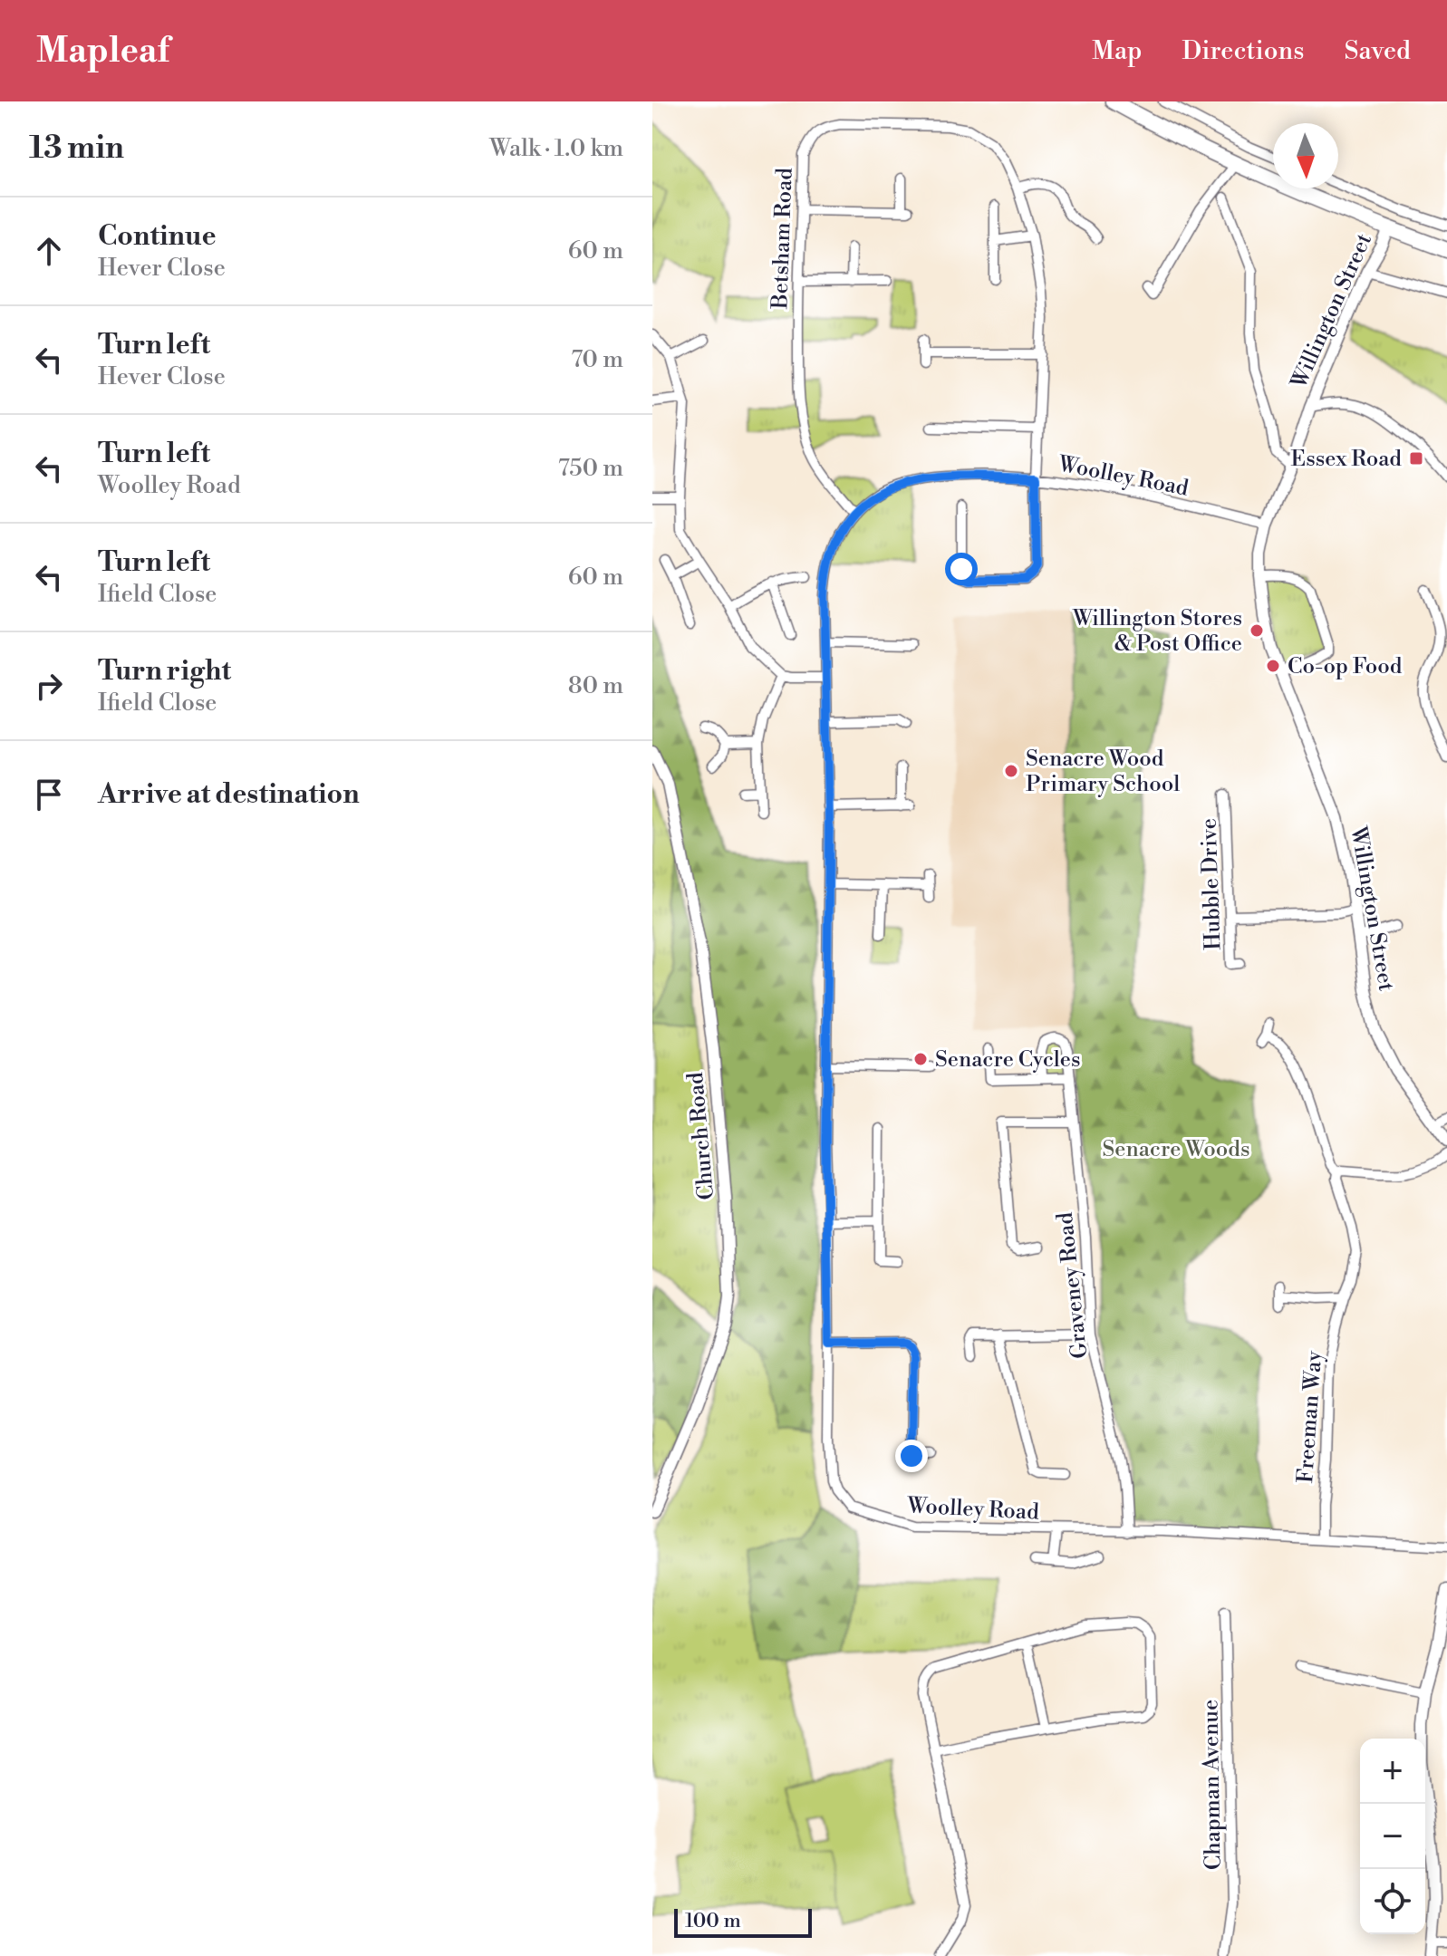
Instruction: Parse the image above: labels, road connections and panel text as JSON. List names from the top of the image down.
{
  "streets": {
    "street": [
      "Betsham Road",
      "Willington Street",
      "Woolley Road",
      "Hubble Drive",
      "Church Road",
      "Graveney Road",
      "Freeman Way",
      "Chapman Avenue"
    ]
  },
  "crossings": [
    ["Betsham Road", "Woolley Road"],
    ["Willington Street", "Woolley Road"],
    ["Woolley Road", "Graveney Road"],
    ["Woolley Road", "Freeman Way"]
  ],
  "parks": ["Senacre Woods"],
  "places": {
    "transit": ["Essex Road"],
    "other": [
      "Willington Stores & Post Office",
      "Co-op Food",
      "Senacre Wood Primary School",
      "Senacre Cycles"
    ]
  },
  "scale_bar": "100 m",
  "north": "bottom",
  "page": {
    "header": "Mapleaf",
    "nav": ["Map", "Directions", "Saved"],
    "heading": ["13 min", "Walk · 1.0 km"],
    "list": [
      ["Continue", "Hever Close", "60 m"],
      ["Turn left", "Hever Close", "70 m"],
      ["Turn left", "Woolley Road", "750 m"],
      ["Turn left", "Ifield Close", "60 m"],
      ["Turn right", "Ifield Close", "80 m"],
      "Arrive at destination"
    ],
    "map_buttons": ["+", "−"],
    "scale": "100 m"
  }
}
